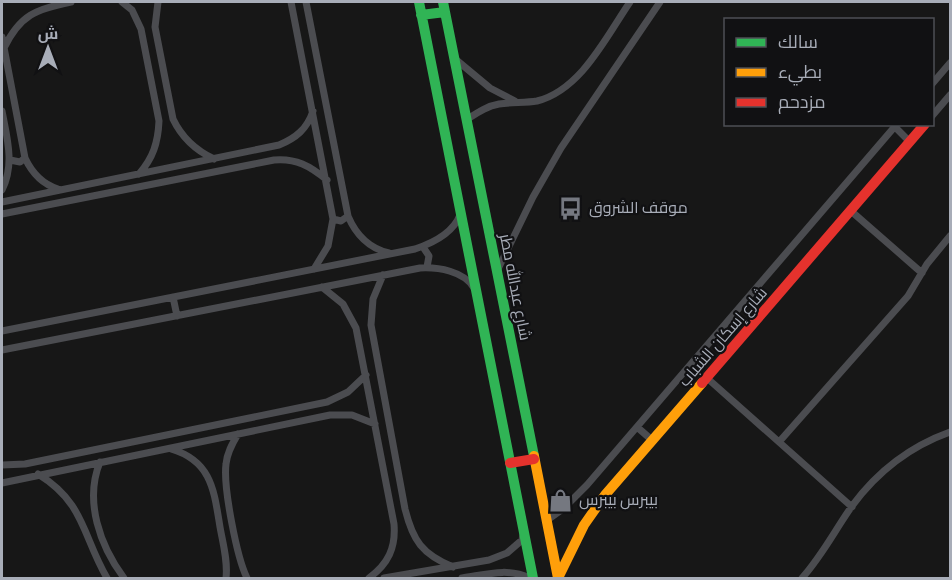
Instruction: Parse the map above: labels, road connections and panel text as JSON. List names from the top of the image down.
{
  "streets": {
    "street": ["شارع عبدالله مطر", "شارع إسكان الشباب"]
  },
  "crossings": [
    ["شارع عبدالله مطر", "شارع إسكان الشباب"]
  ],
  "places": {
    "bus stop": ["موقف الشروق"],
    "shop": ["بيبرس بيبرس"]
  },
  "legend": ["سالك", "بطيء", "مزدحم"],
  "north": "top"
}
